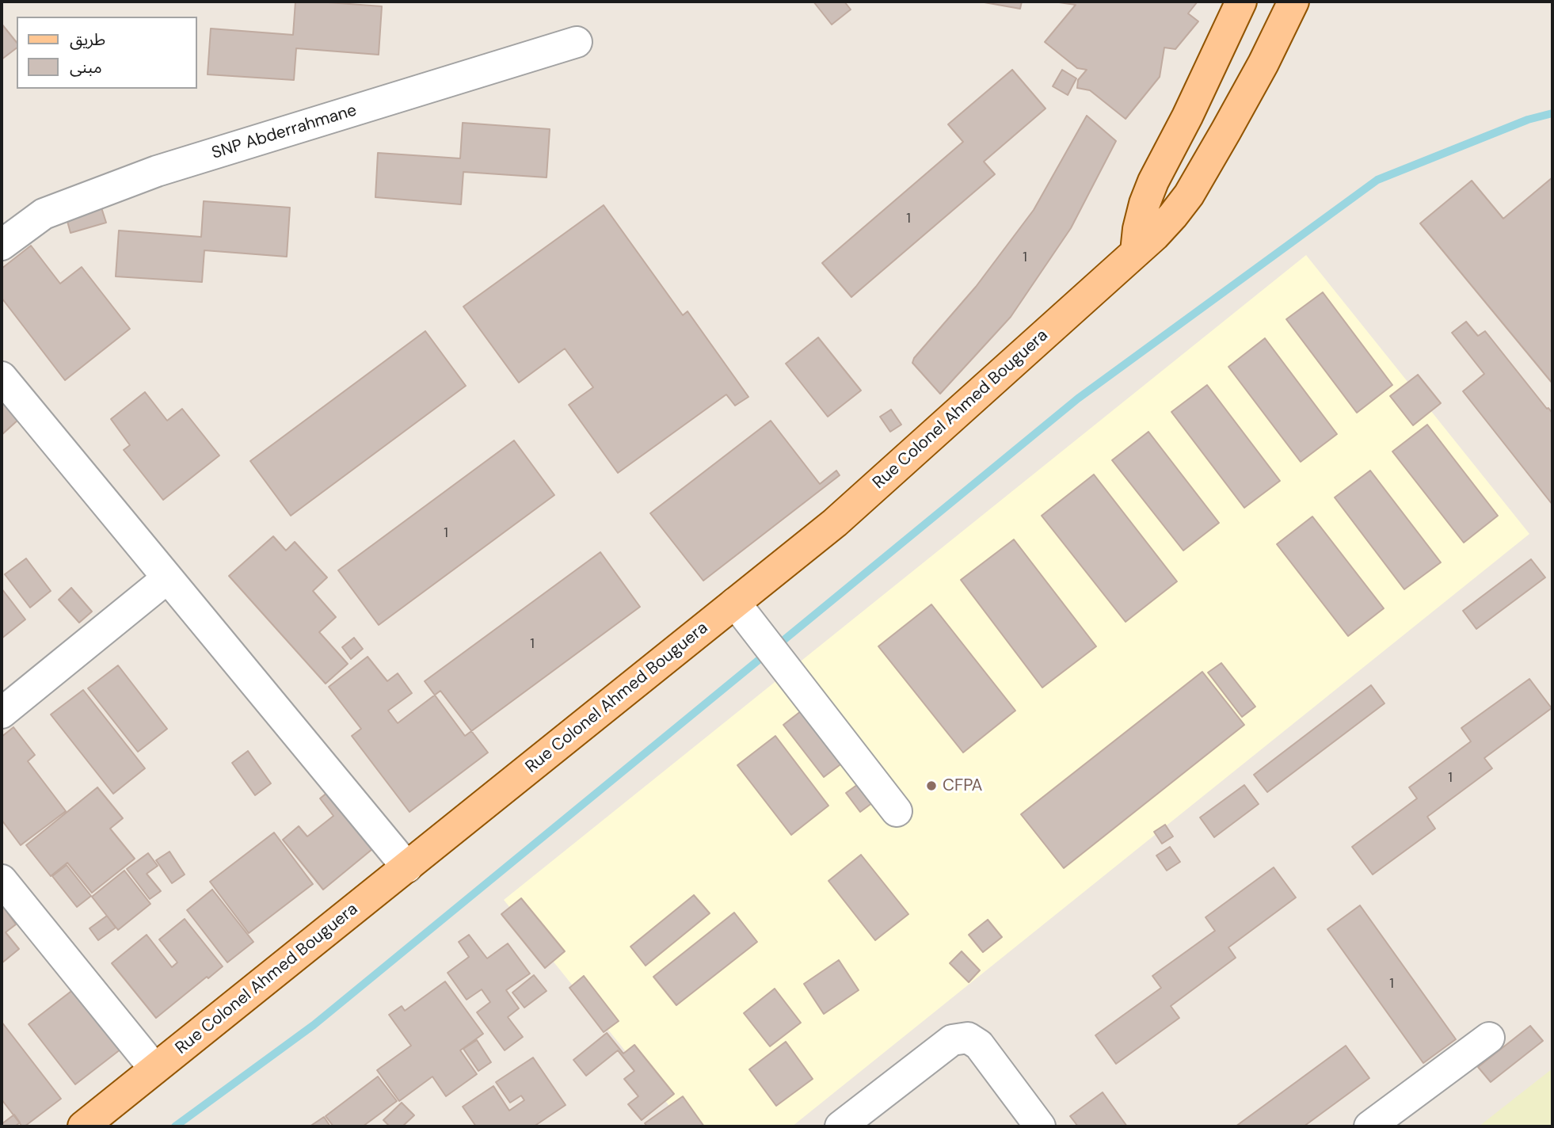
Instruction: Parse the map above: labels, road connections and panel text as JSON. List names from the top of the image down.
{
  "streets": {
    "main road": ["Rue Colonel Ahmed Bouguera"],
    "street": ["SNP Abderrahmane"]
  },
  "places": ["CFPA"],
  "house_numbers": [
    "1",
    "1",
    "1",
    "1",
    "1",
    "1"
  ],
  "legend": ["طريق", "مبنى"]
}
